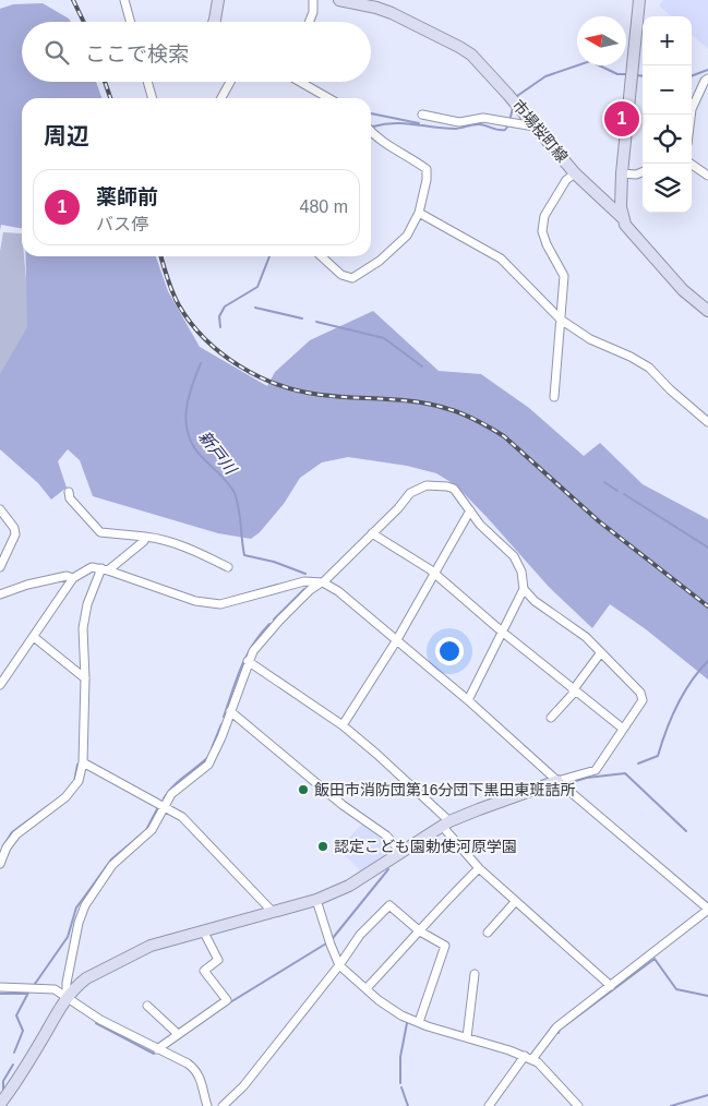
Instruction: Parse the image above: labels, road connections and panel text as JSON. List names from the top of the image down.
{
  "streets": {
    "street": ["市場桜町線"]
  },
  "water": ["新戸川"],
  "places": ["飯田市消防団第16分団下黒田東班詰所", "認定こども園勅使河原学園"],
  "north": "left",
  "page": {
    "map_buttons": ["+", "−"],
    "search": "ここで検索",
    "heading": "周辺",
    "pins": "1",
    "list": [
      {
        "mark": "1",
        "name": "薬師前",
        "note": "バス停",
        "value": "480 m"
      }
    ]
  }
}
